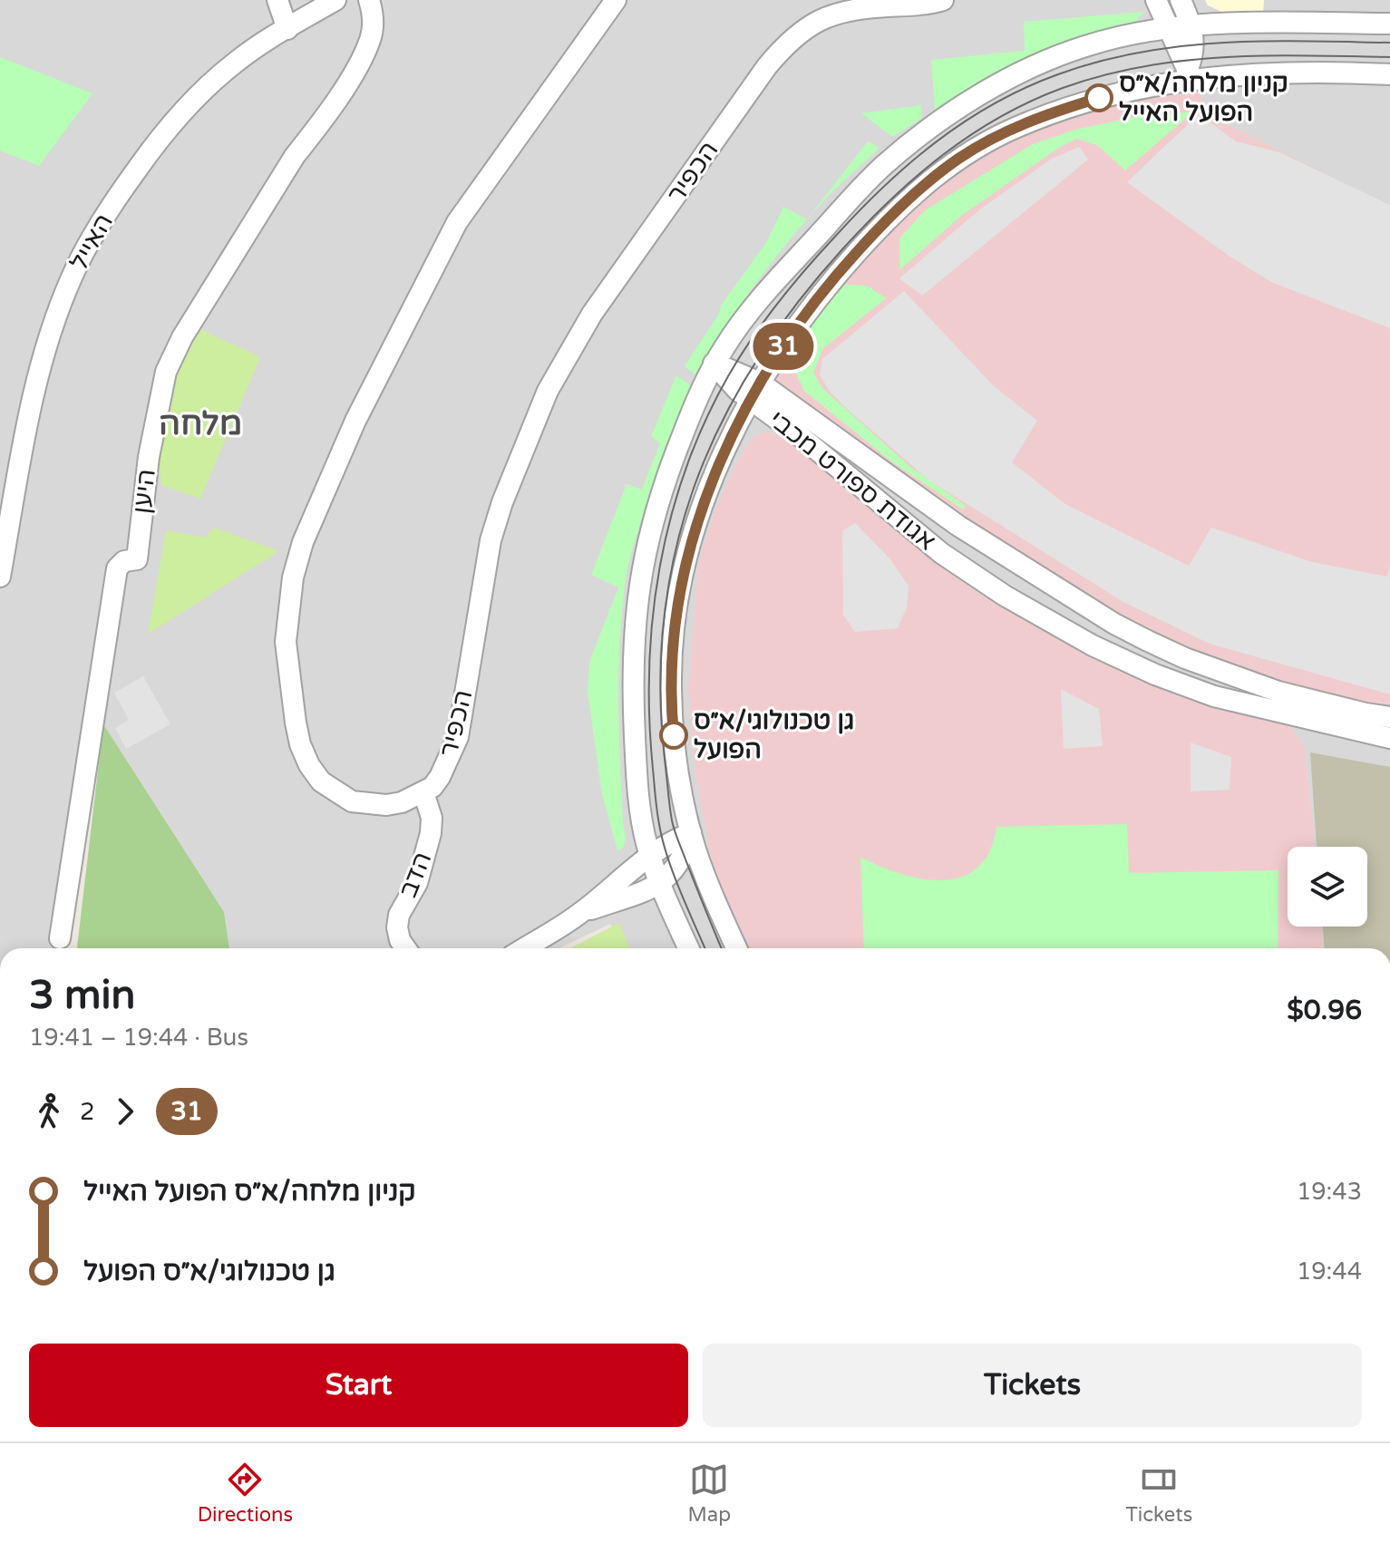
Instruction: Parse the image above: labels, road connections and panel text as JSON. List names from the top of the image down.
{
  "streets": {
    "street": [
      "הכפיר",
      "האייל",
      "אגודת ספורט מכבי",
      "היען",
      "הדב"
    ]
  },
  "crossings": [
    ["הכפיר", "הדב"]
  ],
  "districts": ["מלחה"],
  "places": ["קניון מלחה/א״ס הפועל האייל", "גן טכנולוגי/א״ס הפועל"],
  "lines": ["bus line 31"],
  "page": {
    "on_map": "31",
    "heading": ["3 min", "19:41 – 19:44 · Bus", "$0.96"],
    "legs": ["2", "31"],
    "list": [
      {
        "name": "קניון מלחה/א״ס הפועל האייל",
        "value": "19:43"
      },
      {
        "name": "גן טכנולוגי/א״ס הפועל",
        "value": "19:44"
      }
    ],
    "buttons": ["Start", "Tickets"],
    "tabs": ["Directions", "Map", "Tickets"]
  }
}
